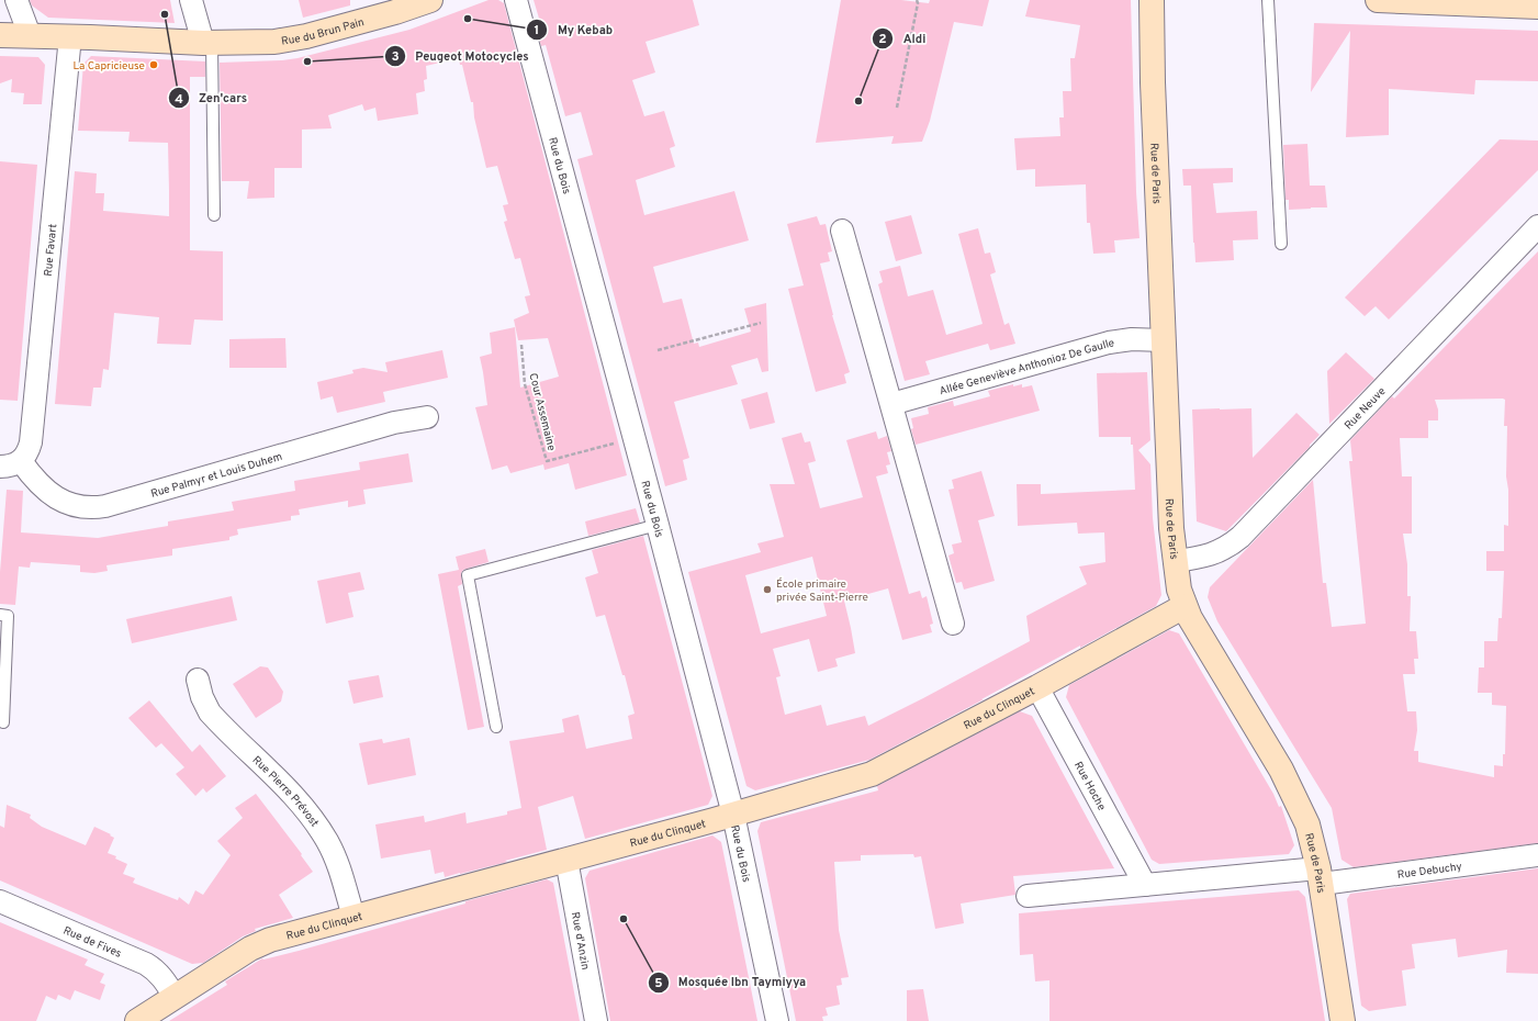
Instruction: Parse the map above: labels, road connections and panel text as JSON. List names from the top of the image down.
{
  "streets": {
    "main road": ["Rue du Brun Pain", "Rue de Paris", "Rue du Clinquet"],
    "street": [
      "Rue du Bois",
      "Rue Favart",
      "Allée Geneviève Anthonioz De Gaulle",
      "Rue Neuve",
      "Rue Palmyr et Louis Duhem",
      "Rue Hoche",
      "Rue Pierre Prévost",
      "Rue Debuchy",
      "Rue de Fives",
      "Rue d'Anzin"
    ],
    "path": ["Cour Assemaine"]
  },
  "crossings": [
    ["Rue du Brun Pain", "Rue Favart"],
    ["Rue du Bois", "Rue du Clinquet"],
    ["Rue de Paris", "Allée Geneviève Anthonioz De Gaulle"],
    ["Rue de Paris", "Rue Neuve"],
    ["Rue de Paris", "Rue du Clinquet"],
    ["Rue de Paris", "Rue Debuchy"],
    ["Rue Favart", "Rue Palmyr et Louis Duhem"],
    ["Rue du Clinquet", "Rue Hoche"],
    ["Rue du Clinquet", "Rue Pierre Prévost"],
    ["Rue du Clinquet", "Rue de Fives"],
    ["Rue du Clinquet", "Rue d'Anzin"]
  ],
  "places": [
    "Zen'cars",
    "My Kebab",
    "Peugeot Motocycles",
    "La Capricieuse",
    "Aldi",
    "École primaire privée Saint-Pierre",
    "Mosquée Ibn Taymiyya"
  ]
}
